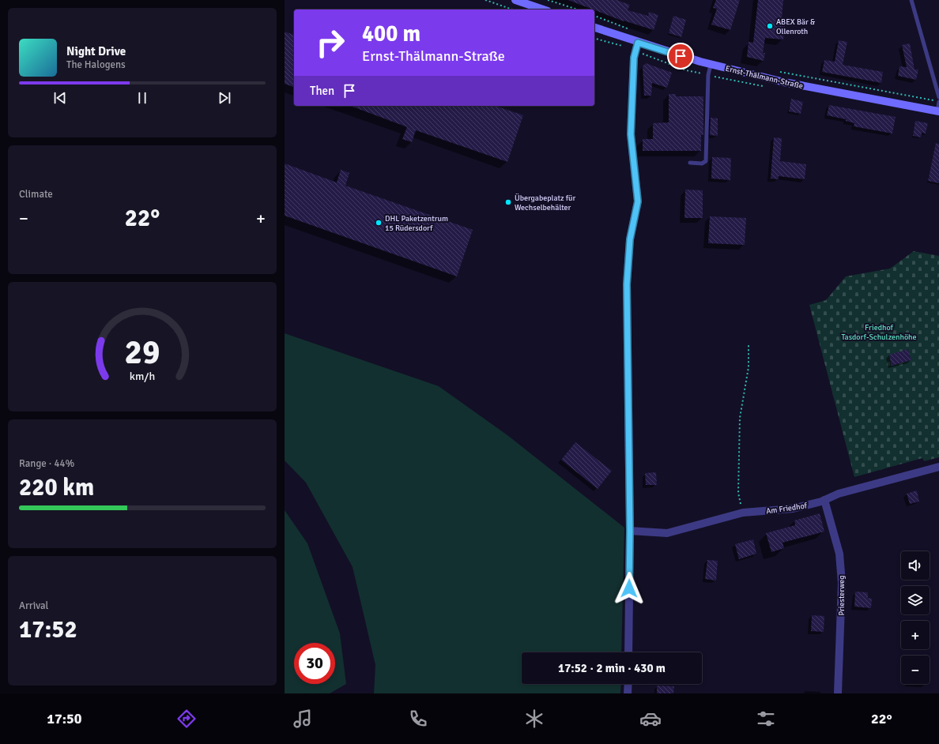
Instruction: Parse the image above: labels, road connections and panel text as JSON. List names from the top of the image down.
{
  "streets": {
    "main road": ["Ernst-Thälmann-Straße"],
    "street": ["Am Friedhof", "Priesterweg"]
  },
  "crossings": [
    ["Am Friedhof", "Priesterweg"]
  ],
  "parks": ["Friedhof Tasdorf-Schulzenhöhe"],
  "places": ["ABEX Bär & Ollenroth", "Übergabeplatz für Wechselbehälter", "DHL Paketzentrum 15 Rüdersdorf"],
  "page": {
    "turn": ["400 m", "Ernst-Thälmann-Straße"],
    "song": ["Night Drive", "The Halogens"],
    "then": "Then",
    "tile": [
      "Climate",
      ["Range · 44%", "220 km"],
      ["Arrival", "17:52"]
    ],
    "heat": ["−", "22°", "+"],
    "map_buttons": ["+", "−"],
    "limit": "30",
    "trip": "17:52 · 2 min · 430 m",
    "tabs": ["17:50", "22°"],
    "gauge": ["29", "km/h"]
  }
}
